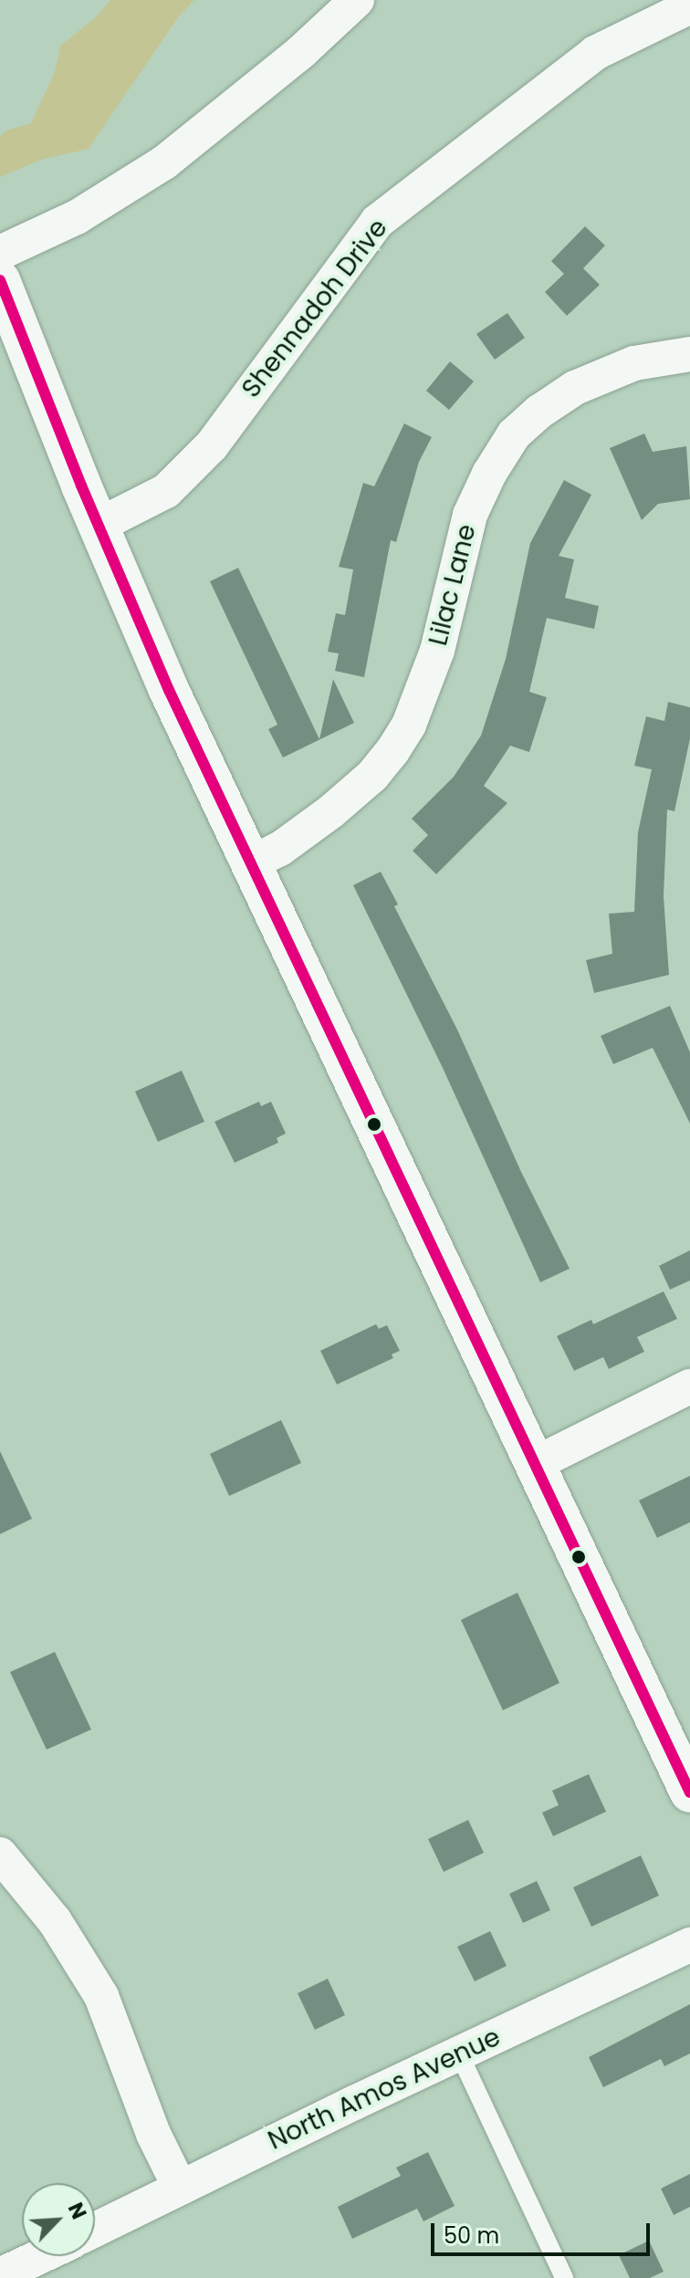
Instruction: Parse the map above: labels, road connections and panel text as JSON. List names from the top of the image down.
{
  "streets": {
    "street": ["Shennadoh Drive", "Lilac Lane", "North Amos Avenue"]
  },
  "scale_bar": "50 m",
  "north": "top right"
}
